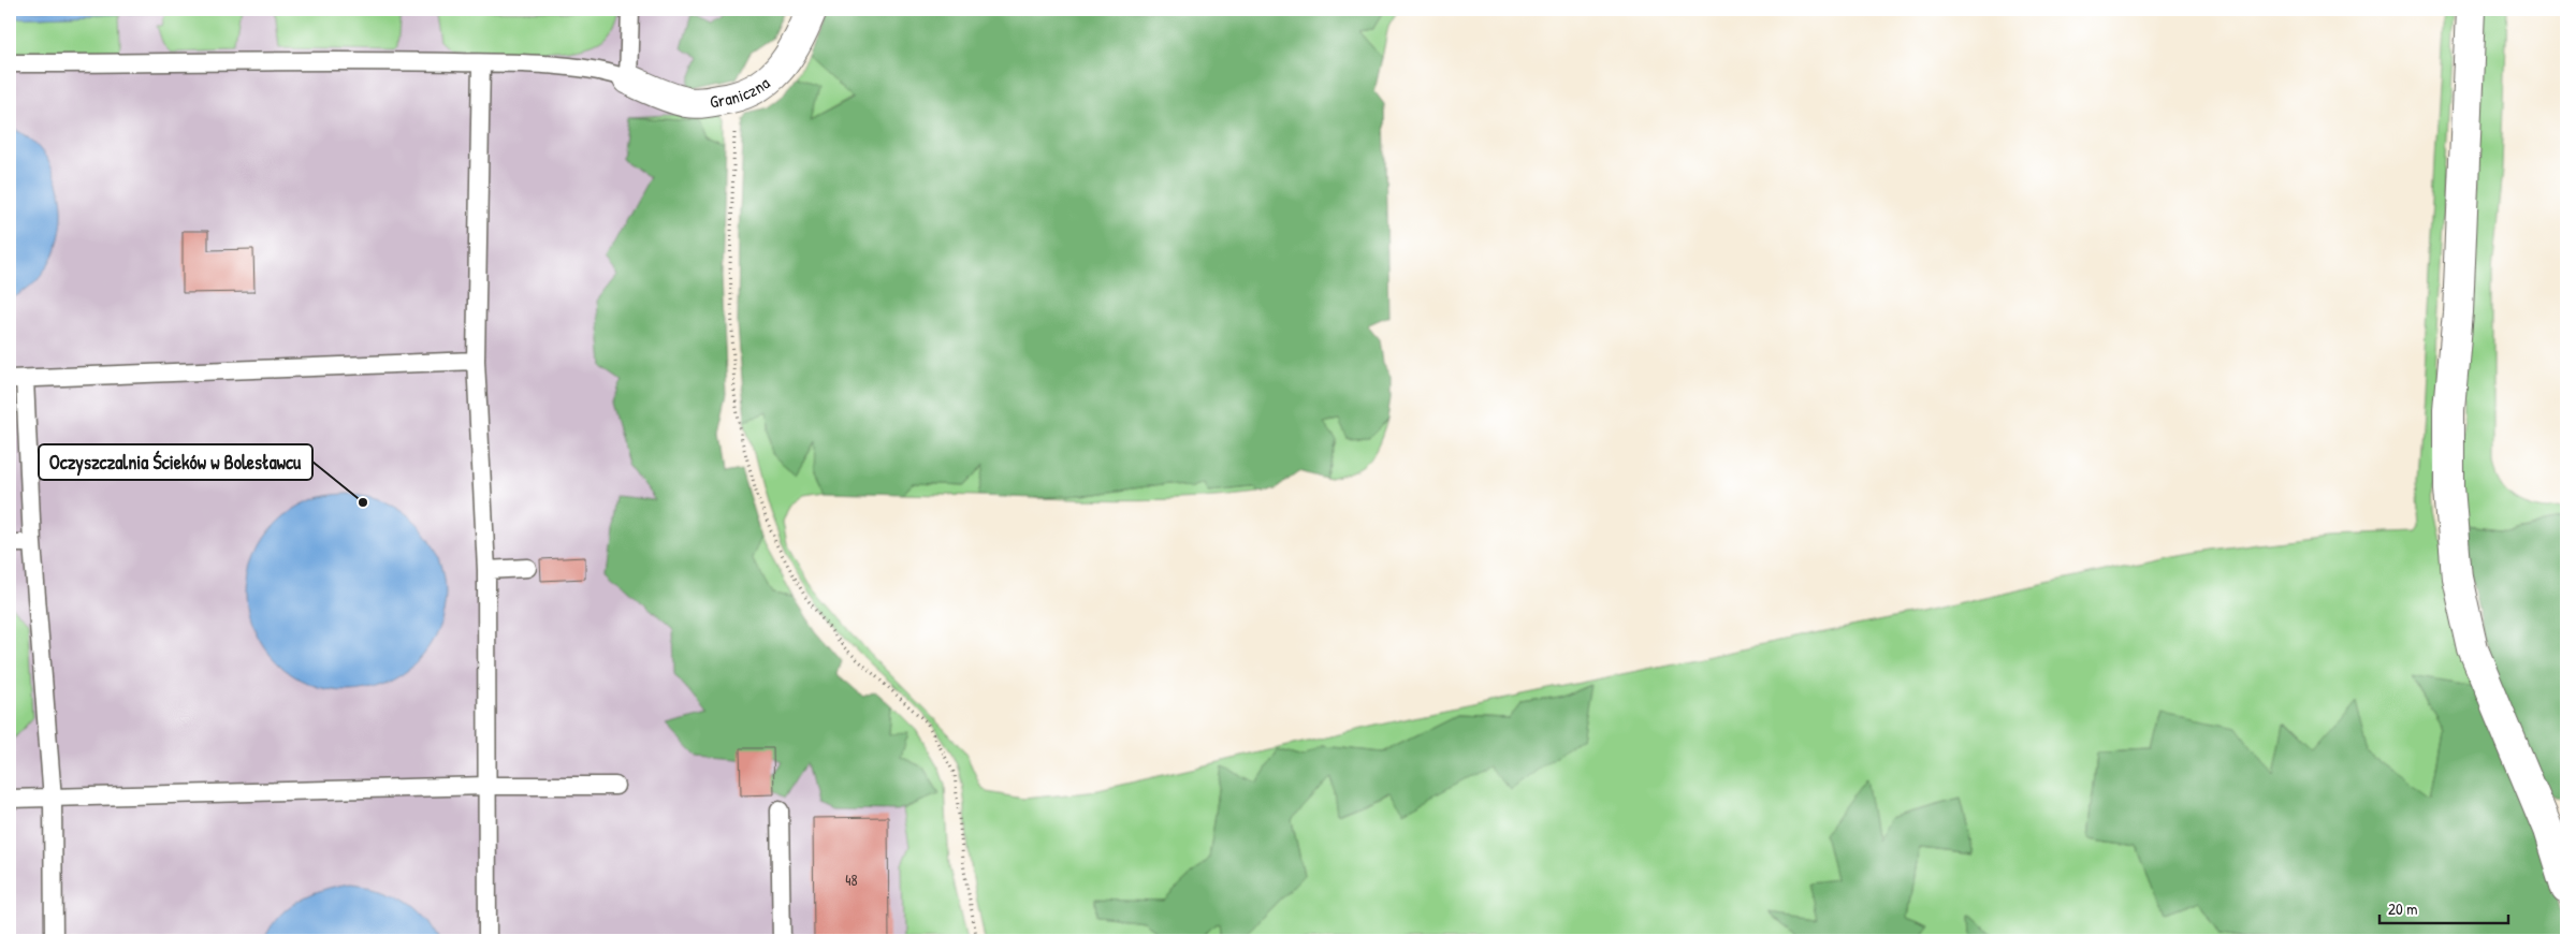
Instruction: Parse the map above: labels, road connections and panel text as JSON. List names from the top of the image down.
{
  "streets": {
    "street": ["Graniczna"]
  },
  "places": ["Oczyszczalnia Ścieków w Bolesławcu"],
  "house_numbers": ["48"],
  "scale_bar": "20 m"
}
